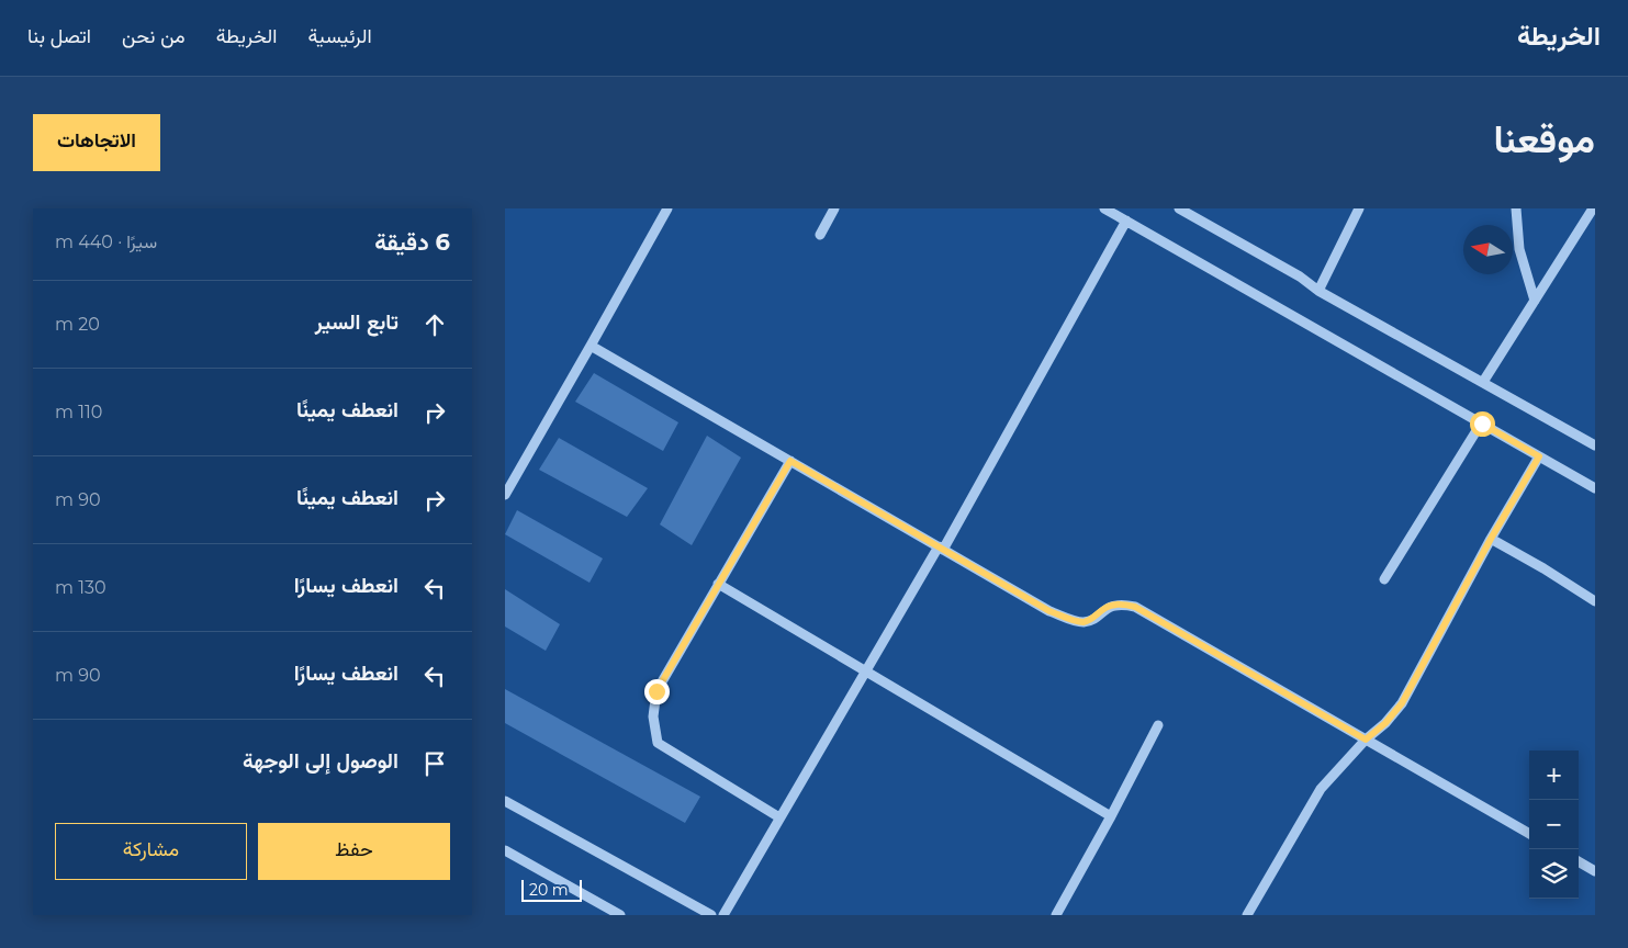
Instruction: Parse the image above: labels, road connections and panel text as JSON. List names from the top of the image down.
{
  "scale_bar": "20 m",
  "north": "left",
  "page": {
    "header": "الخريطة",
    "nav": [
      "الرئيسية",
      "الخريطة",
      "من نحن",
      "اتصل بنا"
    ],
    "title": "موقعنا",
    "buttons": [
      "الاتجاهات",
      ["حفظ", "مشاركة"]
    ],
    "heading": ["6 دقيقة", "سيرًا · 440 m"],
    "list": [
      ["تابع السير", "20 m"],
      ["انعطف يمينًا", "110 m"],
      ["انعطف يمينًا", "90 m"],
      ["انعطف يسارًا", "130 m"],
      ["انعطف يسارًا", "90 m"],
      "الوصول إلى الوجهة"
    ],
    "map_buttons": ["+", "−"],
    "scale": "20 m"
  }
}
